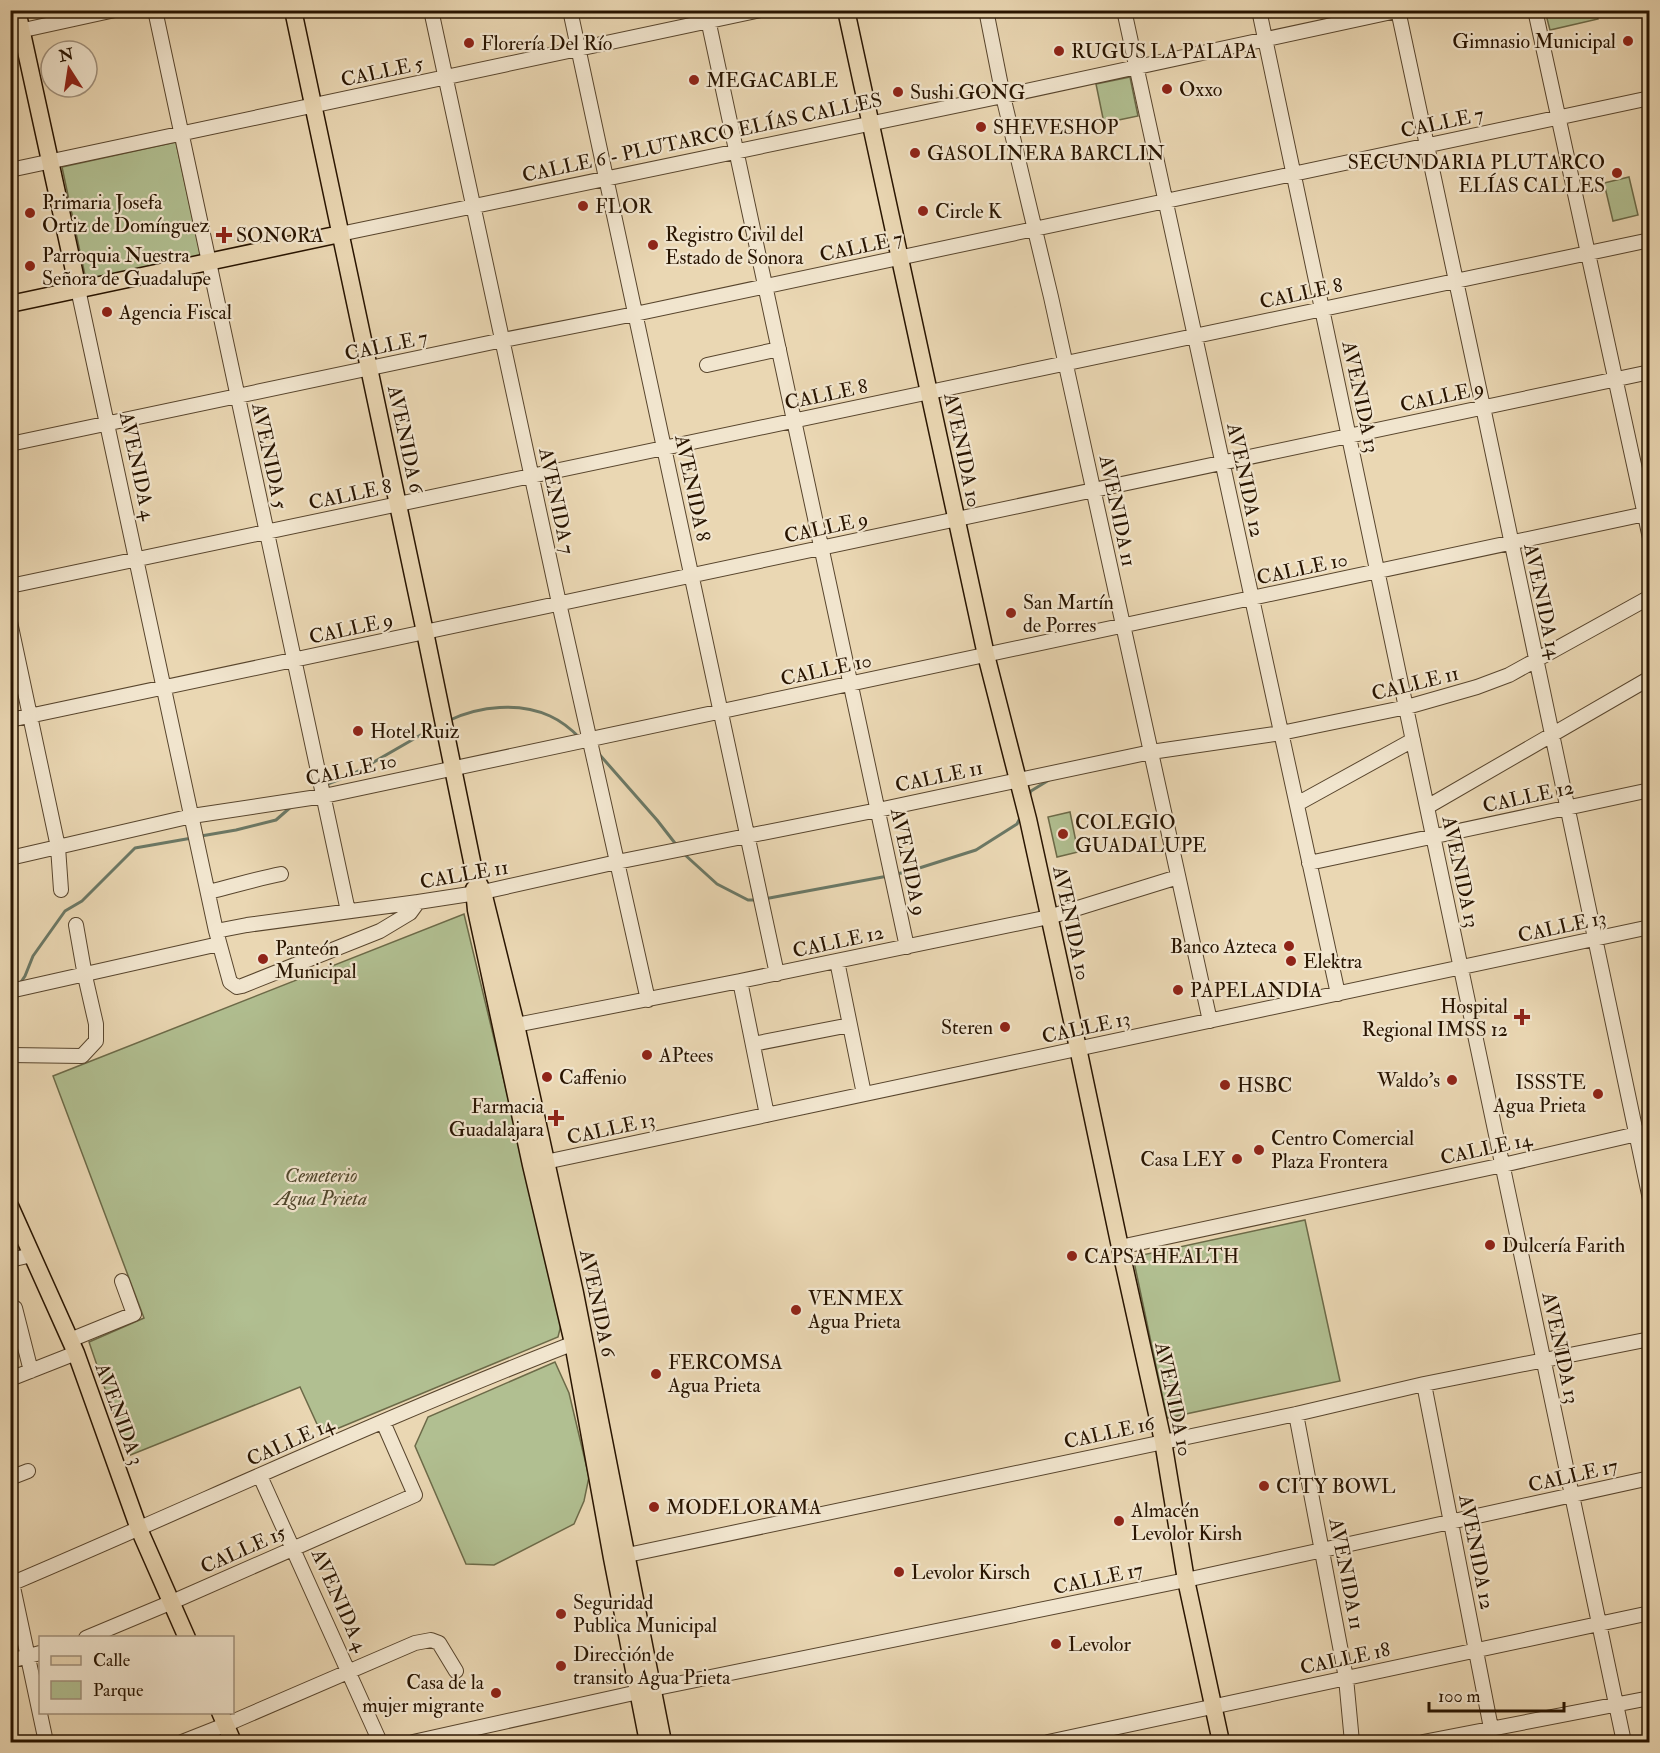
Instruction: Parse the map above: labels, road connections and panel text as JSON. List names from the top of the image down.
{
  "streets": {
    "main road": [
      "CALLE 6 - PLUTARCO ELÍAS CALLES",
      "AVENIDA 6",
      "AVENIDA 10",
      "AVENIDA 4",
      "AVENIDA 3"
    ],
    "street": [
      "CALLE 5",
      "CALLE 7",
      "CALLE 8",
      "CALLE 9",
      "AVENIDA 13",
      "AVENIDA 5",
      "AVENIDA 12",
      "AVENIDA 8",
      "AVENIDA 7",
      "AVENIDA 11",
      "CALLE 10",
      "AVENIDA 14",
      "CALLE 11",
      "CALLE 12",
      "AVENIDA 9",
      "CALLE 13",
      "CALLE 14",
      "CALLE 16",
      "CALLE 17",
      "CALLE 15",
      "CALLE 18"
    ]
  },
  "crossings": [
    ["CALLE 5", "AVENIDA 6"],
    ["CALLE 5", "AVENIDA 5"],
    ["CALLE 5", "AVENIDA 4"],
    ["CALLE 5", "AVENIDA 8"],
    ["CALLE 5", "AVENIDA 7"],
    ["CALLE 5", "AVENIDA 9"],
    ["CALLE 7", "AVENIDA 13"],
    ["CALLE 7", "AVENIDA 6"],
    ["CALLE 7", "AVENIDA 10"],
    ["CALLE 7", "AVENIDA 5"],
    ["CALLE 7", "AVENIDA 4"],
    ["CALLE 7", "AVENIDA 12"],
    ["CALLE 7", "AVENIDA 8"],
    ["CALLE 7", "AVENIDA 7"],
    ["CALLE 7", "AVENIDA 11"],
    ["CALLE 7", "AVENIDA 14"],
    ["CALLE 7", "AVENIDA 9"],
    ["CALLE 6 - PLUTARCO ELÍAS CALLES", "AVENIDA 13"],
    ["CALLE 6 - PLUTARCO ELÍAS CALLES", "AVENIDA 6"],
    ["CALLE 6 - PLUTARCO ELÍAS CALLES", "AVENIDA 10"],
    ["CALLE 6 - PLUTARCO ELÍAS CALLES", "AVENIDA 5"],
    ["CALLE 6 - PLUTARCO ELÍAS CALLES", "AVENIDA 4"],
    ["CALLE 6 - PLUTARCO ELÍAS CALLES", "AVENIDA 12"],
    ["CALLE 6 - PLUTARCO ELÍAS CALLES", "AVENIDA 8"],
    ["CALLE 6 - PLUTARCO ELÍAS CALLES", "AVENIDA 7"],
    ["CALLE 6 - PLUTARCO ELÍAS CALLES", "AVENIDA 11"],
    ["CALLE 6 - PLUTARCO ELÍAS CALLES", "AVENIDA 14"],
    ["CALLE 6 - PLUTARCO ELÍAS CALLES", "AVENIDA 9"],
    ["CALLE 8", "AVENIDA 13"],
    ["CALLE 8", "AVENIDA 6"],
    ["CALLE 8", "AVENIDA 10"],
    ["CALLE 8", "AVENIDA 5"],
    ["CALLE 8", "AVENIDA 4"],
    ["CALLE 8", "AVENIDA 12"],
    ["CALLE 8", "AVENIDA 8"],
    ["CALLE 8", "AVENIDA 7"],
    ["CALLE 8", "AVENIDA 11"],
    ["CALLE 8", "AVENIDA 14"],
    ["CALLE 8", "AVENIDA 9"],
    ["CALLE 9", "AVENIDA 13"],
    ["CALLE 9", "AVENIDA 6"],
    ["CALLE 9", "AVENIDA 10"],
    ["CALLE 9", "AVENIDA 5"],
    ["CALLE 9", "AVENIDA 4"],
    ["CALLE 9", "AVENIDA 12"],
    ["CALLE 9", "AVENIDA 8"],
    ["CALLE 9", "AVENIDA 7"],
    ["CALLE 9", "AVENIDA 11"],
    ["CALLE 9", "AVENIDA 14"],
    ["CALLE 9", "AVENIDA 9"],
    ["AVENIDA 13", "CALLE 10"],
    ["AVENIDA 13", "CALLE 11"],
    ["AVENIDA 13", "CALLE 12"],
    ["AVENIDA 13", "CALLE 13"],
    ["AVENIDA 13", "CALLE 14"],
    ["AVENIDA 13", "CALLE 16"],
    ["AVENIDA 13", "CALLE 17"],
    ["AVENIDA 13", "CALLE 18"],
    ["AVENIDA 6", "CALLE 10"],
    ["AVENIDA 6", "CALLE 11"],
    ["AVENIDA 6", "CALLE 12"],
    ["AVENIDA 6", "CALLE 13"],
    ["AVENIDA 6", "CALLE 14"],
    ["AVENIDA 6", "CALLE 16"],
    ["AVENIDA 6", "CALLE 17"],
    ["AVENIDA 10", "CALLE 10"],
    ["AVENIDA 10", "CALLE 11"],
    ["AVENIDA 10", "CALLE 12"],
    ["AVENIDA 10", "CALLE 13"],
    ["AVENIDA 10", "CALLE 14"],
    ["AVENIDA 10", "CALLE 16"],
    ["AVENIDA 10", "CALLE 17"],
    ["AVENIDA 10", "CALLE 18"],
    ["AVENIDA 5", "CALLE 10"],
    ["AVENIDA 5", "CALLE 11"],
    ["AVENIDA 4", "CALLE 10"],
    ["AVENIDA 4", "CALLE 11"],
    ["AVENIDA 4", "CALLE 14"],
    ["AVENIDA 4", "CALLE 15"],
    ["AVENIDA 12", "CALLE 10"],
    ["AVENIDA 12", "CALLE 11"],
    ["AVENIDA 12", "CALLE 12"],
    ["AVENIDA 12", "CALLE 13"],
    ["AVENIDA 12", "CALLE 16"],
    ["AVENIDA 12", "CALLE 17"],
    ["AVENIDA 12", "CALLE 18"],
    ["AVENIDA 8", "CALLE 10"],
    ["AVENIDA 8", "CALLE 11"],
    ["AVENIDA 8", "CALLE 12"],
    ["AVENIDA 7", "CALLE 10"],
    ["AVENIDA 7", "CALLE 11"],
    ["AVENIDA 7", "CALLE 12"],
    ["AVENIDA 11", "CALLE 10"],
    ["AVENIDA 11", "CALLE 11"],
    ["AVENIDA 11", "CALLE 12"],
    ["AVENIDA 11", "CALLE 13"],
    ["AVENIDA 11", "CALLE 16"],
    ["AVENIDA 11", "CALLE 17"],
    ["AVENIDA 11", "CALLE 18"],
    ["CALLE 10", "AVENIDA 14"],
    ["CALLE 10", "AVENIDA 9"],
    ["AVENIDA 14", "CALLE 11"],
    ["AVENIDA 14", "CALLE 12"],
    ["AVENIDA 14", "CALLE 13"],
    ["AVENIDA 14", "CALLE 14"],
    ["CALLE 11", "AVENIDA 9"],
    ["CALLE 12", "AVENIDA 9"],
    ["CALLE 14", "AVENIDA 3"],
    ["CALLE 14", "CALLE 15"],
    ["AVENIDA 3", "CALLE 15"]
  ],
  "parks": ["Cemeterio Agua Prieta"],
  "places": {
    "other": [
      "Gimnasio Municipal",
      "Florería Del Río",
      "RUGUS LA PALAPA",
      "MEGACABLE",
      "Oxxo",
      "Sushi GONG",
      "SHEVESHOP",
      "GASOLINERA BARCLIN",
      "SECUNDARIA PLUTARCO ELÍAS CALLES",
      "FLOR",
      "Circle K",
      "Primaria Josefa Ortiz de Domínguez",
      "Registro Civil del Estado de Sonora",
      "Parroquia Nuestra Señora de Guadalupe",
      "Agencia Fiscal",
      "San Martín de Porres",
      "Hotel Ruiz",
      "COLEGIO GUADALUPE",
      "Banco Azteca",
      "Panteón Municipal",
      "Elektra",
      "PAPELANDIA",
      "Steren",
      "APtees",
      "Caffenio",
      "Waldo's",
      "HSBC",
      "ISSSTE Agua Prieta",
      "Centro Comercial Plaza Frontera",
      "Casa LEY",
      "Dulcería Farith",
      "CAPSA HEALTH",
      "VENMEX Agua Prieta",
      "FERCOMSA Agua Prieta",
      "CITY BOWL",
      "MODELORAMA",
      "Almacén Levolor Kirsh",
      "Levolor Kirsch",
      "Seguridad Publica Municipal",
      "Levolor",
      "Dirección de transito Agua Prieta",
      "Casa de la mujer migrante"
    ],
    "health": ["SONORA", "Hospital Regional IMSS 12", "Farmacia Guadalajara"]
  },
  "legend": ["Calle", "Parque"],
  "scale_bar": "100 m",
  "north": "top"
}
